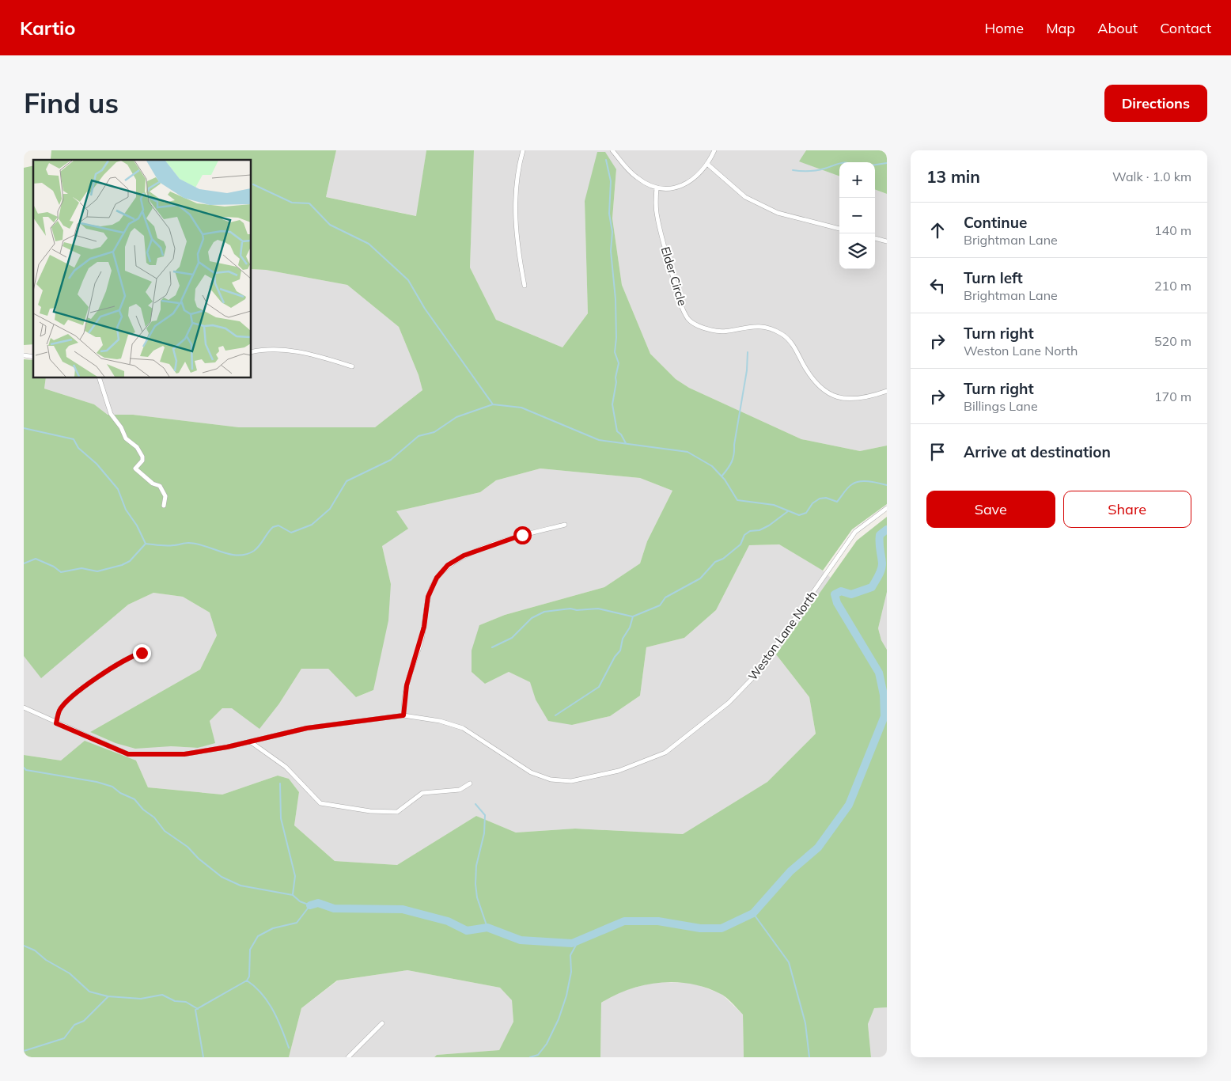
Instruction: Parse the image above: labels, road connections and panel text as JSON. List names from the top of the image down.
{
  "streets": {
    "street": ["Elder Circle", "Weston Lane North"]
  },
  "page": {
    "header": "Kartio",
    "nav": [
      "Home",
      "Map",
      "About",
      "Contact"
    ],
    "buttons": [
      "Directions",
      ["Save", "Share"]
    ],
    "title": "Find us",
    "heading": ["13 min", "Walk · 1.0 km"],
    "map_buttons": ["+", "−"],
    "list": [
      ["Continue", "Brightman Lane", "140 m"],
      ["Turn left", "Brightman Lane", "210 m"],
      ["Turn right", "Weston Lane North", "520 m"],
      ["Turn right", "Billings Lane", "170 m"],
      "Arrive at destination"
    ]
  }
}
